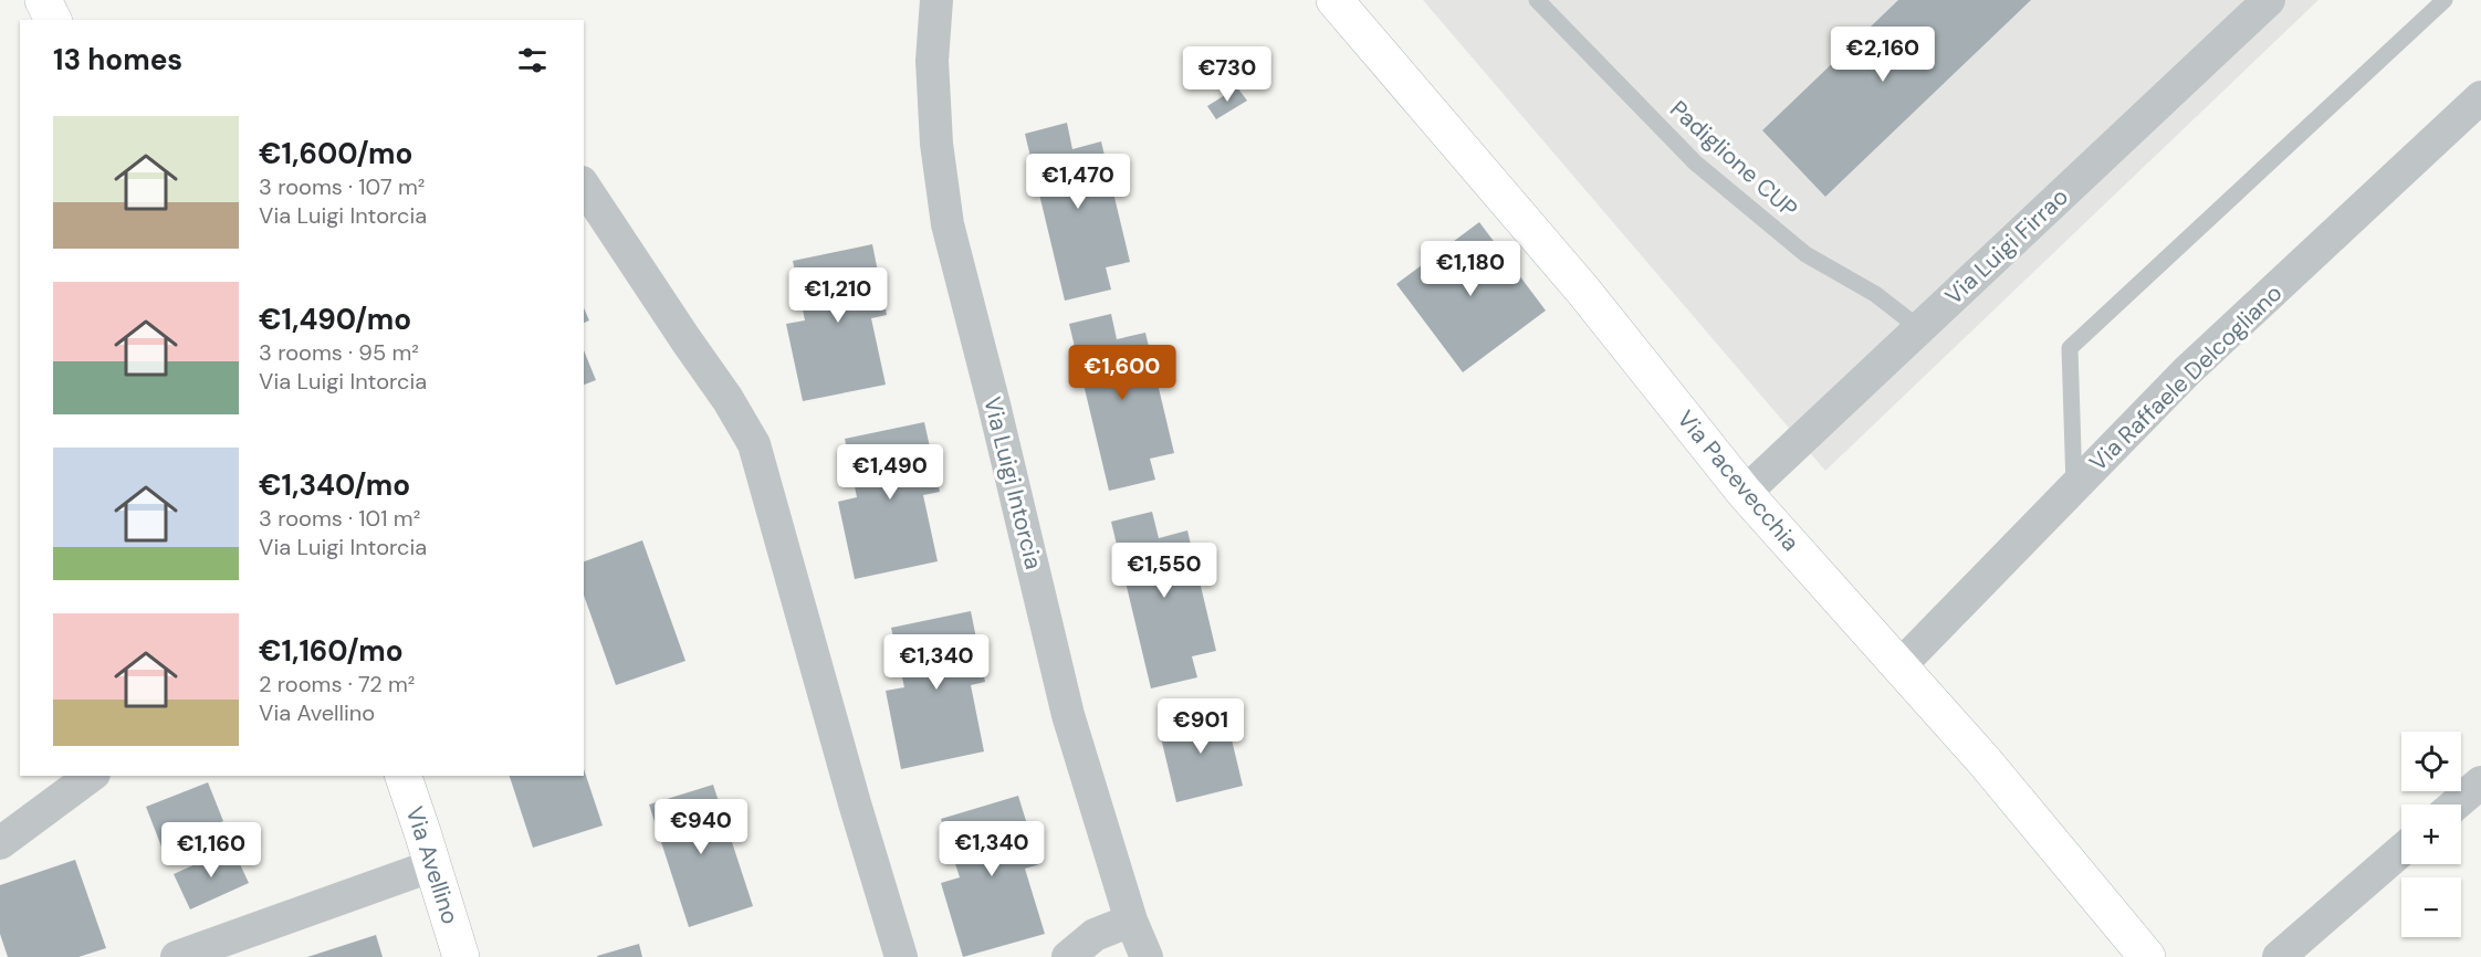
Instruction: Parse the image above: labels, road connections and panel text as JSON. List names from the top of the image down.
{
  "streets": {
    "street": [
      "Via Luigi Firrao",
      "Via Raffaele Delcogliano",
      "Via Pacevecchia",
      "Via Luigi Intorcia",
      "Via Avellino"
    ],
    "lane": ["Padiglione CUP"]
  },
  "crossings": [
    ["Padiglione CUP", "Via Luigi Firrao"],
    ["Via Luigi Firrao", "Via Pacevecchia"],
    ["Via Raffaele Delcogliano", "Via Pacevecchia"]
  ],
  "page": {
    "heading": "13 homes",
    "price": [
      "€2,160",
      "€730",
      "€1,470",
      "€1,180",
      "€1,210",
      "€1,600",
      "€1,490",
      "€1,550",
      "€1,340",
      "€901",
      "€940",
      "€1,340",
      "€1,160"
    ],
    "list": [
      {
        "name": "€1,600/mo",
        "note": "3 rooms · 107 m² · Via Luigi Intorcia"
      },
      {
        "name": "€1,490/mo",
        "note": "3 rooms · 95 m² · Via Luigi Intorcia"
      },
      {
        "name": "€1,340/mo",
        "note": "3 rooms · 101 m² · Via Luigi Intorcia"
      },
      {
        "name": "€1,160/mo",
        "note": "2 rooms · 72 m² · Via Avellino"
      }
    ],
    "map_buttons": ["+", "−"]
  }
}
